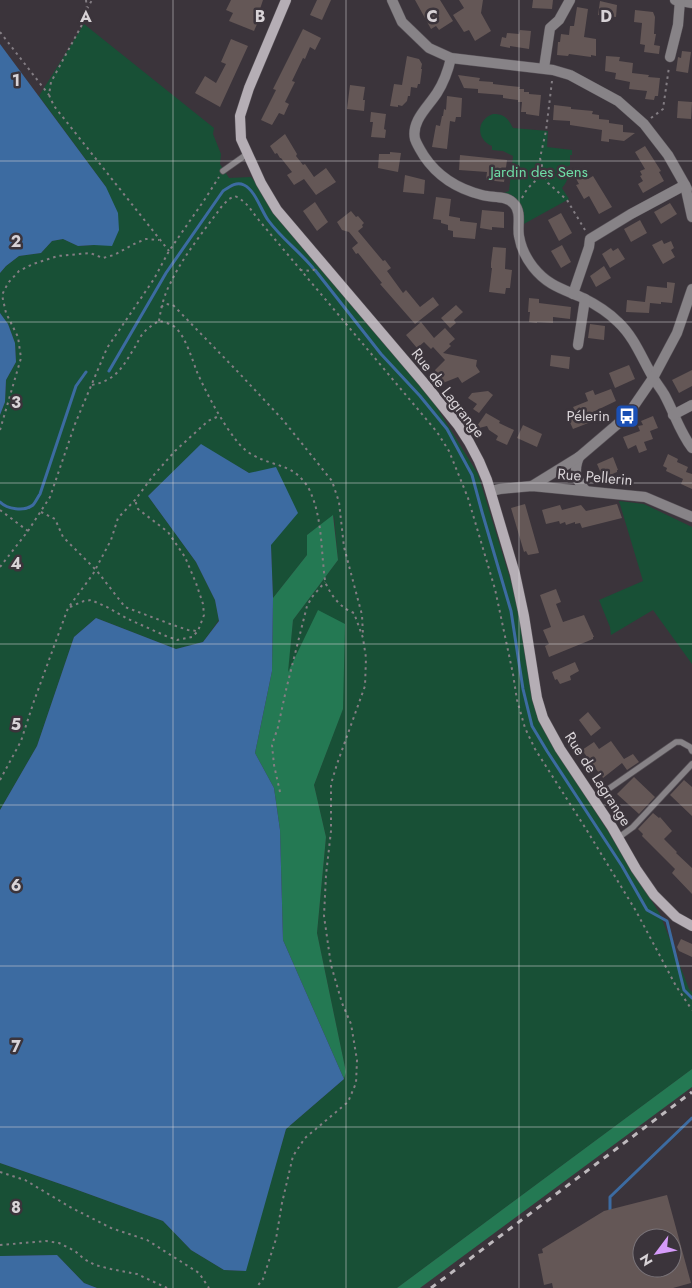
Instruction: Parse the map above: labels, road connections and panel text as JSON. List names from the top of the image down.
{
  "streets": {
    "street": ["Rue de Lagrange", "Rue Pellerin"]
  },
  "crossings": [
    ["Rue de Lagrange", "Rue Pellerin"]
  ],
  "parks": ["Jardin des Sens"],
  "places": {
    "bus stop": ["Pélerin"]
  },
  "north": "bottom left",
  "grid": {
    "columns": [
      "A",
      "B",
      "C",
      "D"
    ],
    "rows": [
      "1",
      "2",
      "3",
      "4",
      "5",
      "6",
      "7",
      "8"
    ]
  }
}
